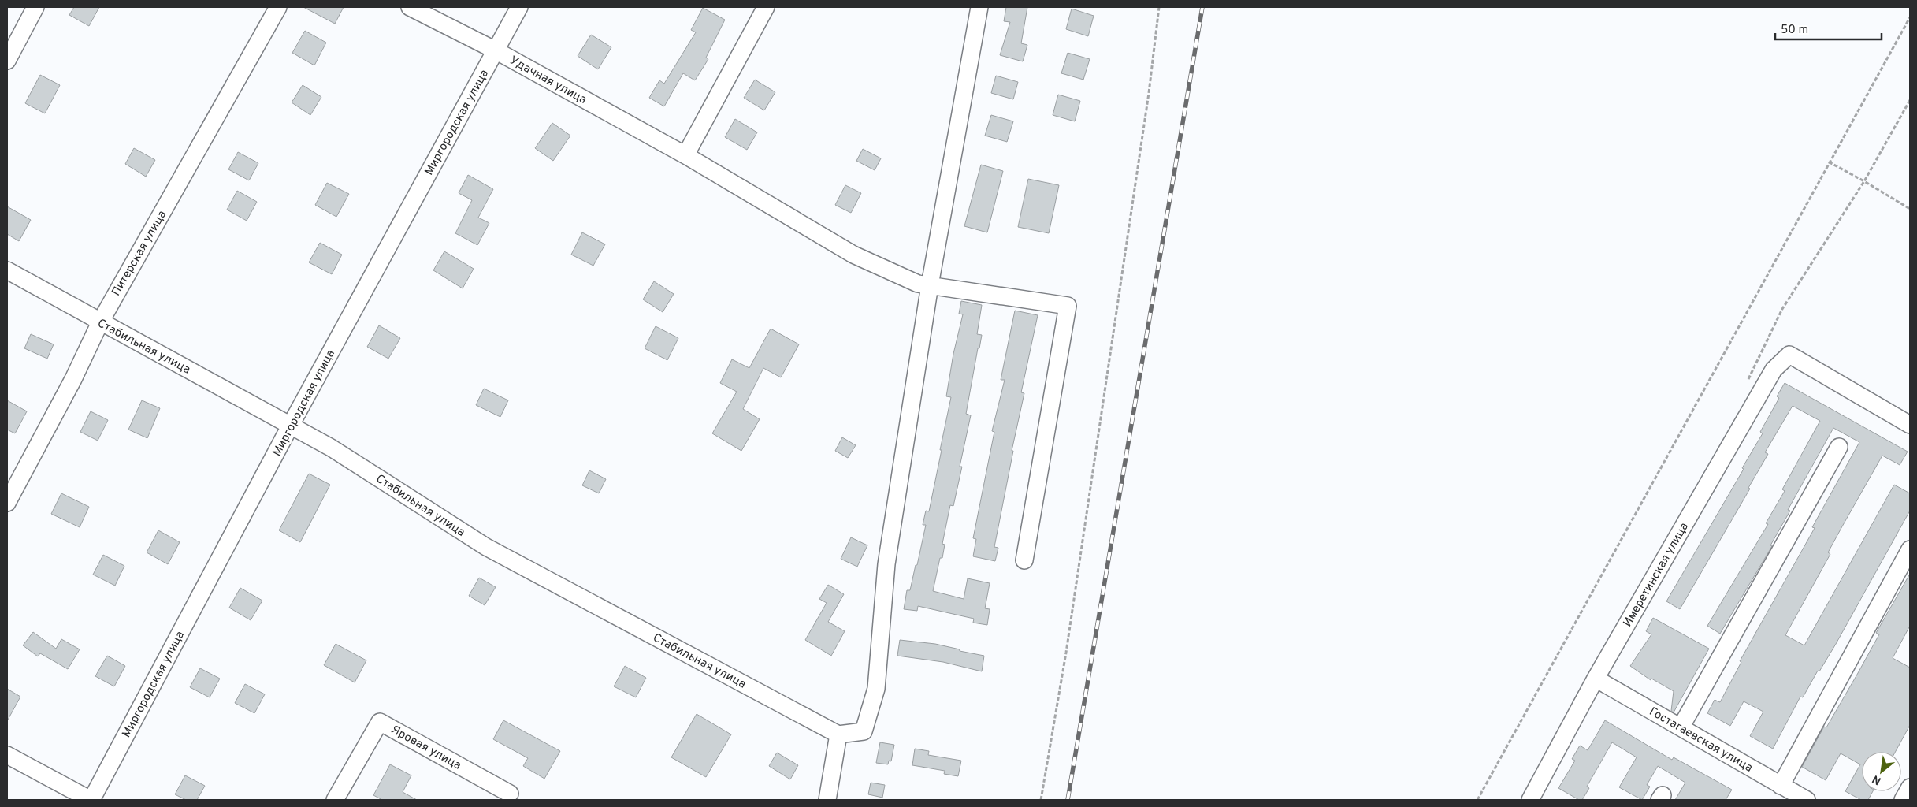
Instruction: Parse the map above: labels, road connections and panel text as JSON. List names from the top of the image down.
{
  "streets": {
    "street": [
      "Удачная улица",
      "Миргородская улица",
      "Питерская улица",
      "Стабильная улица",
      "Имеретинская улица",
      "Гостагаевская улица",
      "Яровая улица"
    ]
  },
  "crossings": [
    ["Удачная улица", "Миргородская улица"],
    ["Миргородская улица", "Стабильная улица"],
    ["Питерская улица", "Стабильная улица"],
    ["Имеретинская улица", "Гостагаевская улица"]
  ],
  "scale_bar": "50 m",
  "north": "bottom left"
}
